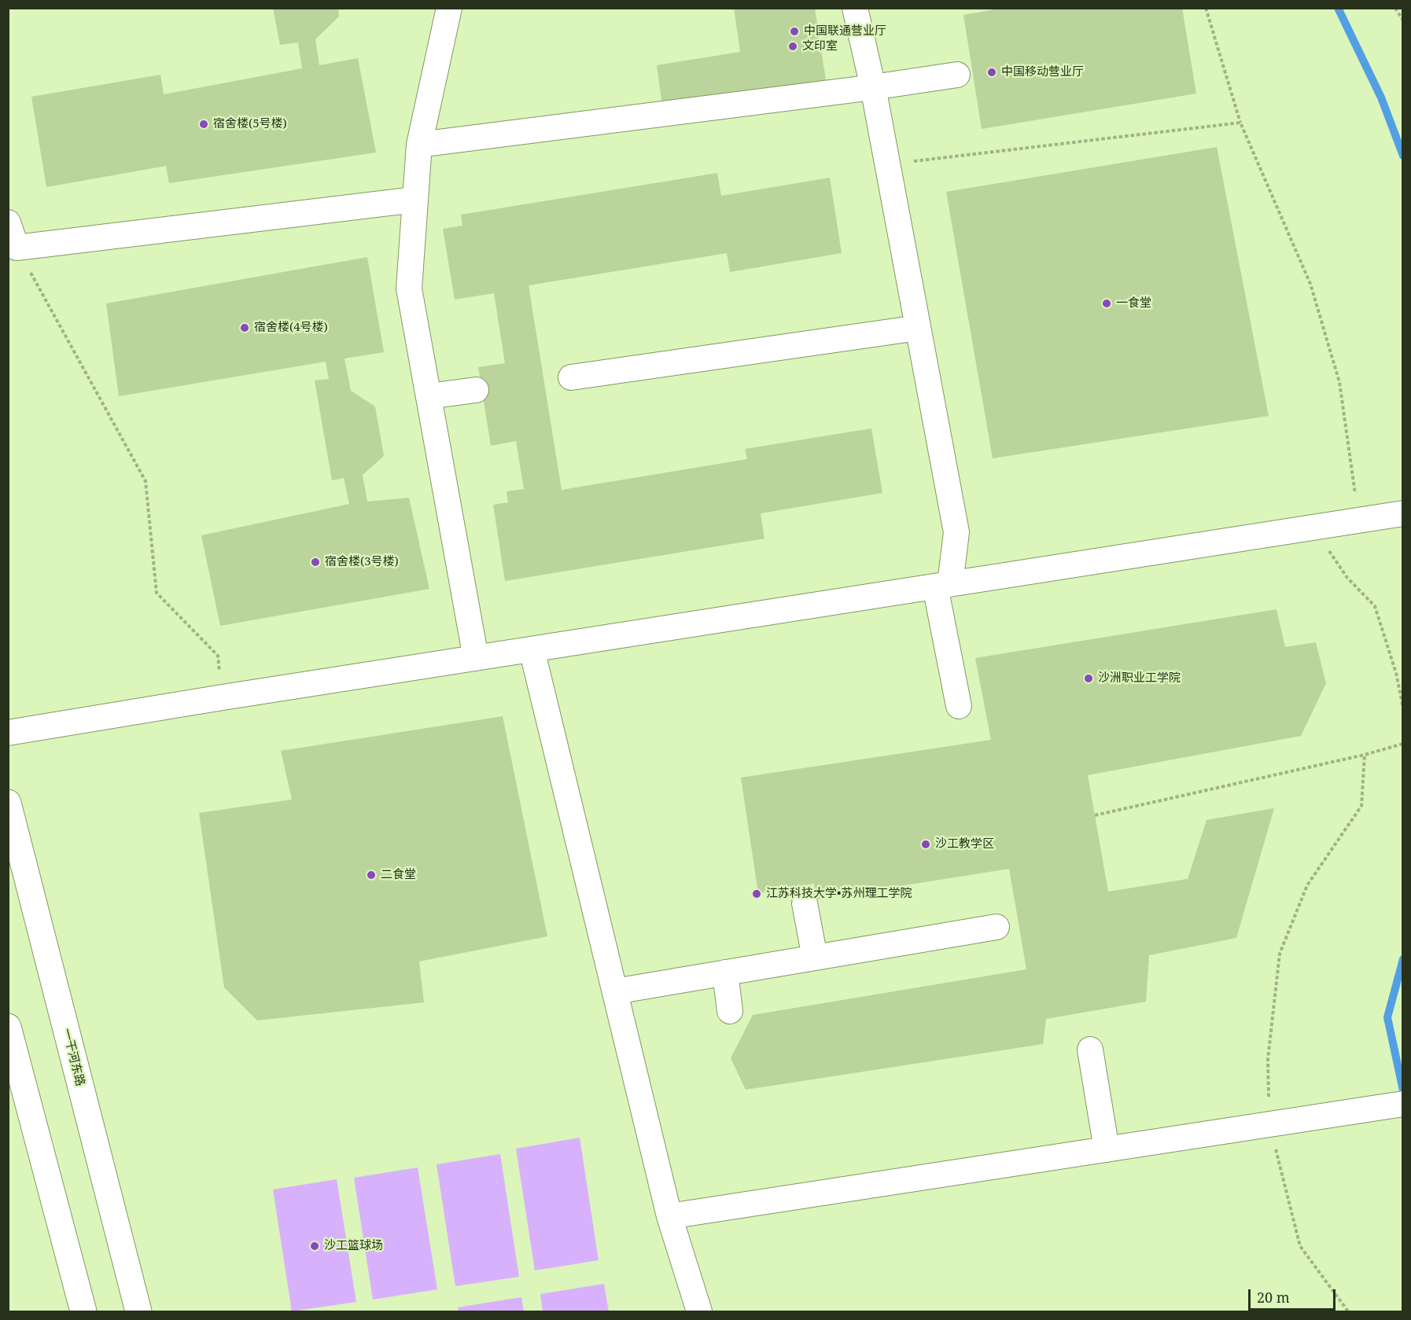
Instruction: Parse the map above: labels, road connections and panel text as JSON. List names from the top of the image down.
{
  "streets": {
    "street": ["一干河东路"]
  },
  "places": [
    "中国联通营业厅",
    "文印室",
    "中国移动营业厅",
    "宿舍楼(5号楼)",
    "一食堂",
    "宿舍楼(4号楼)",
    "宿舍楼(3号楼)",
    "沙洲职业工学院",
    "沙工教学区",
    "二食堂",
    "江苏科技大学•苏州理工学院",
    "沙工篮球场"
  ],
  "scale_bar": "20 m"
}
